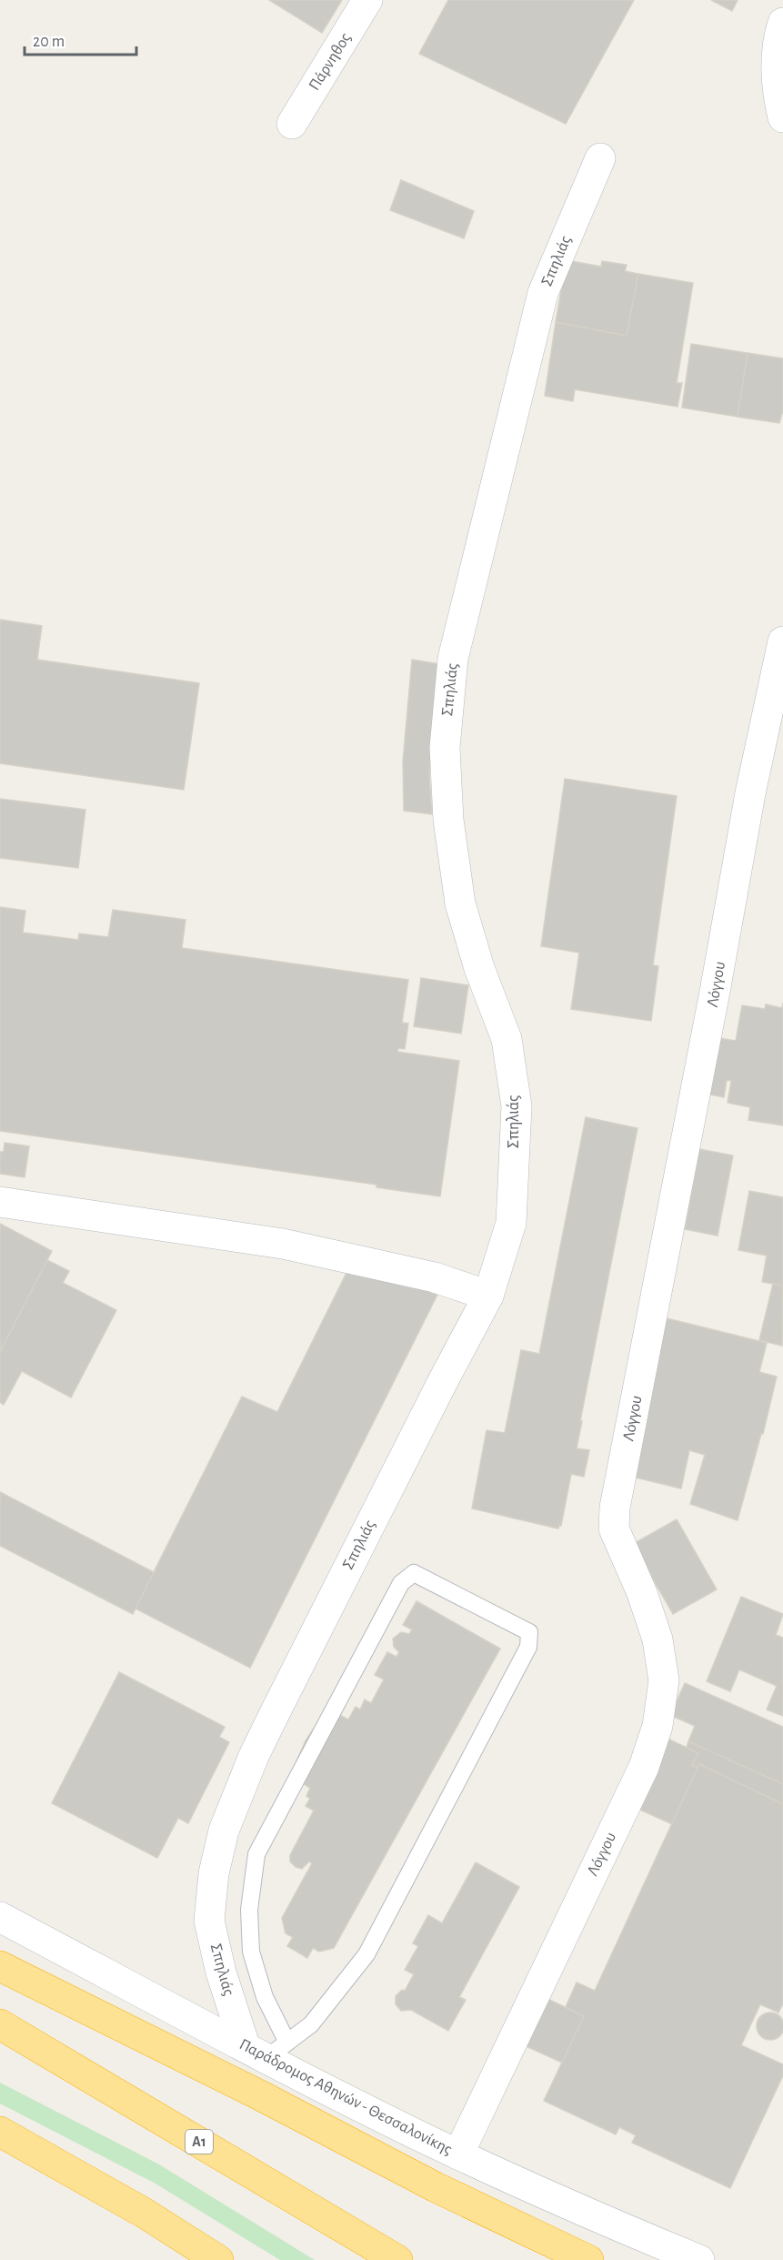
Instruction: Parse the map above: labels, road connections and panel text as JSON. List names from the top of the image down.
{
  "streets": {
    "highway": ["Α1"],
    "street": [
      "Πάρνηθος",
      "Σπηλιάς",
      "Λόγγου",
      "Παράδρομος Αθηνών - Θεσσαλονίκης"
    ]
  },
  "crossings": [
    ["Σπηλιάς", "Παράδρομος Αθηνών - Θεσσαλονίκης"],
    ["Λόγγου", "Παράδρομος Αθηνών - Θεσσαλονίκης"]
  ],
  "scale_bar": "20 m"
}
